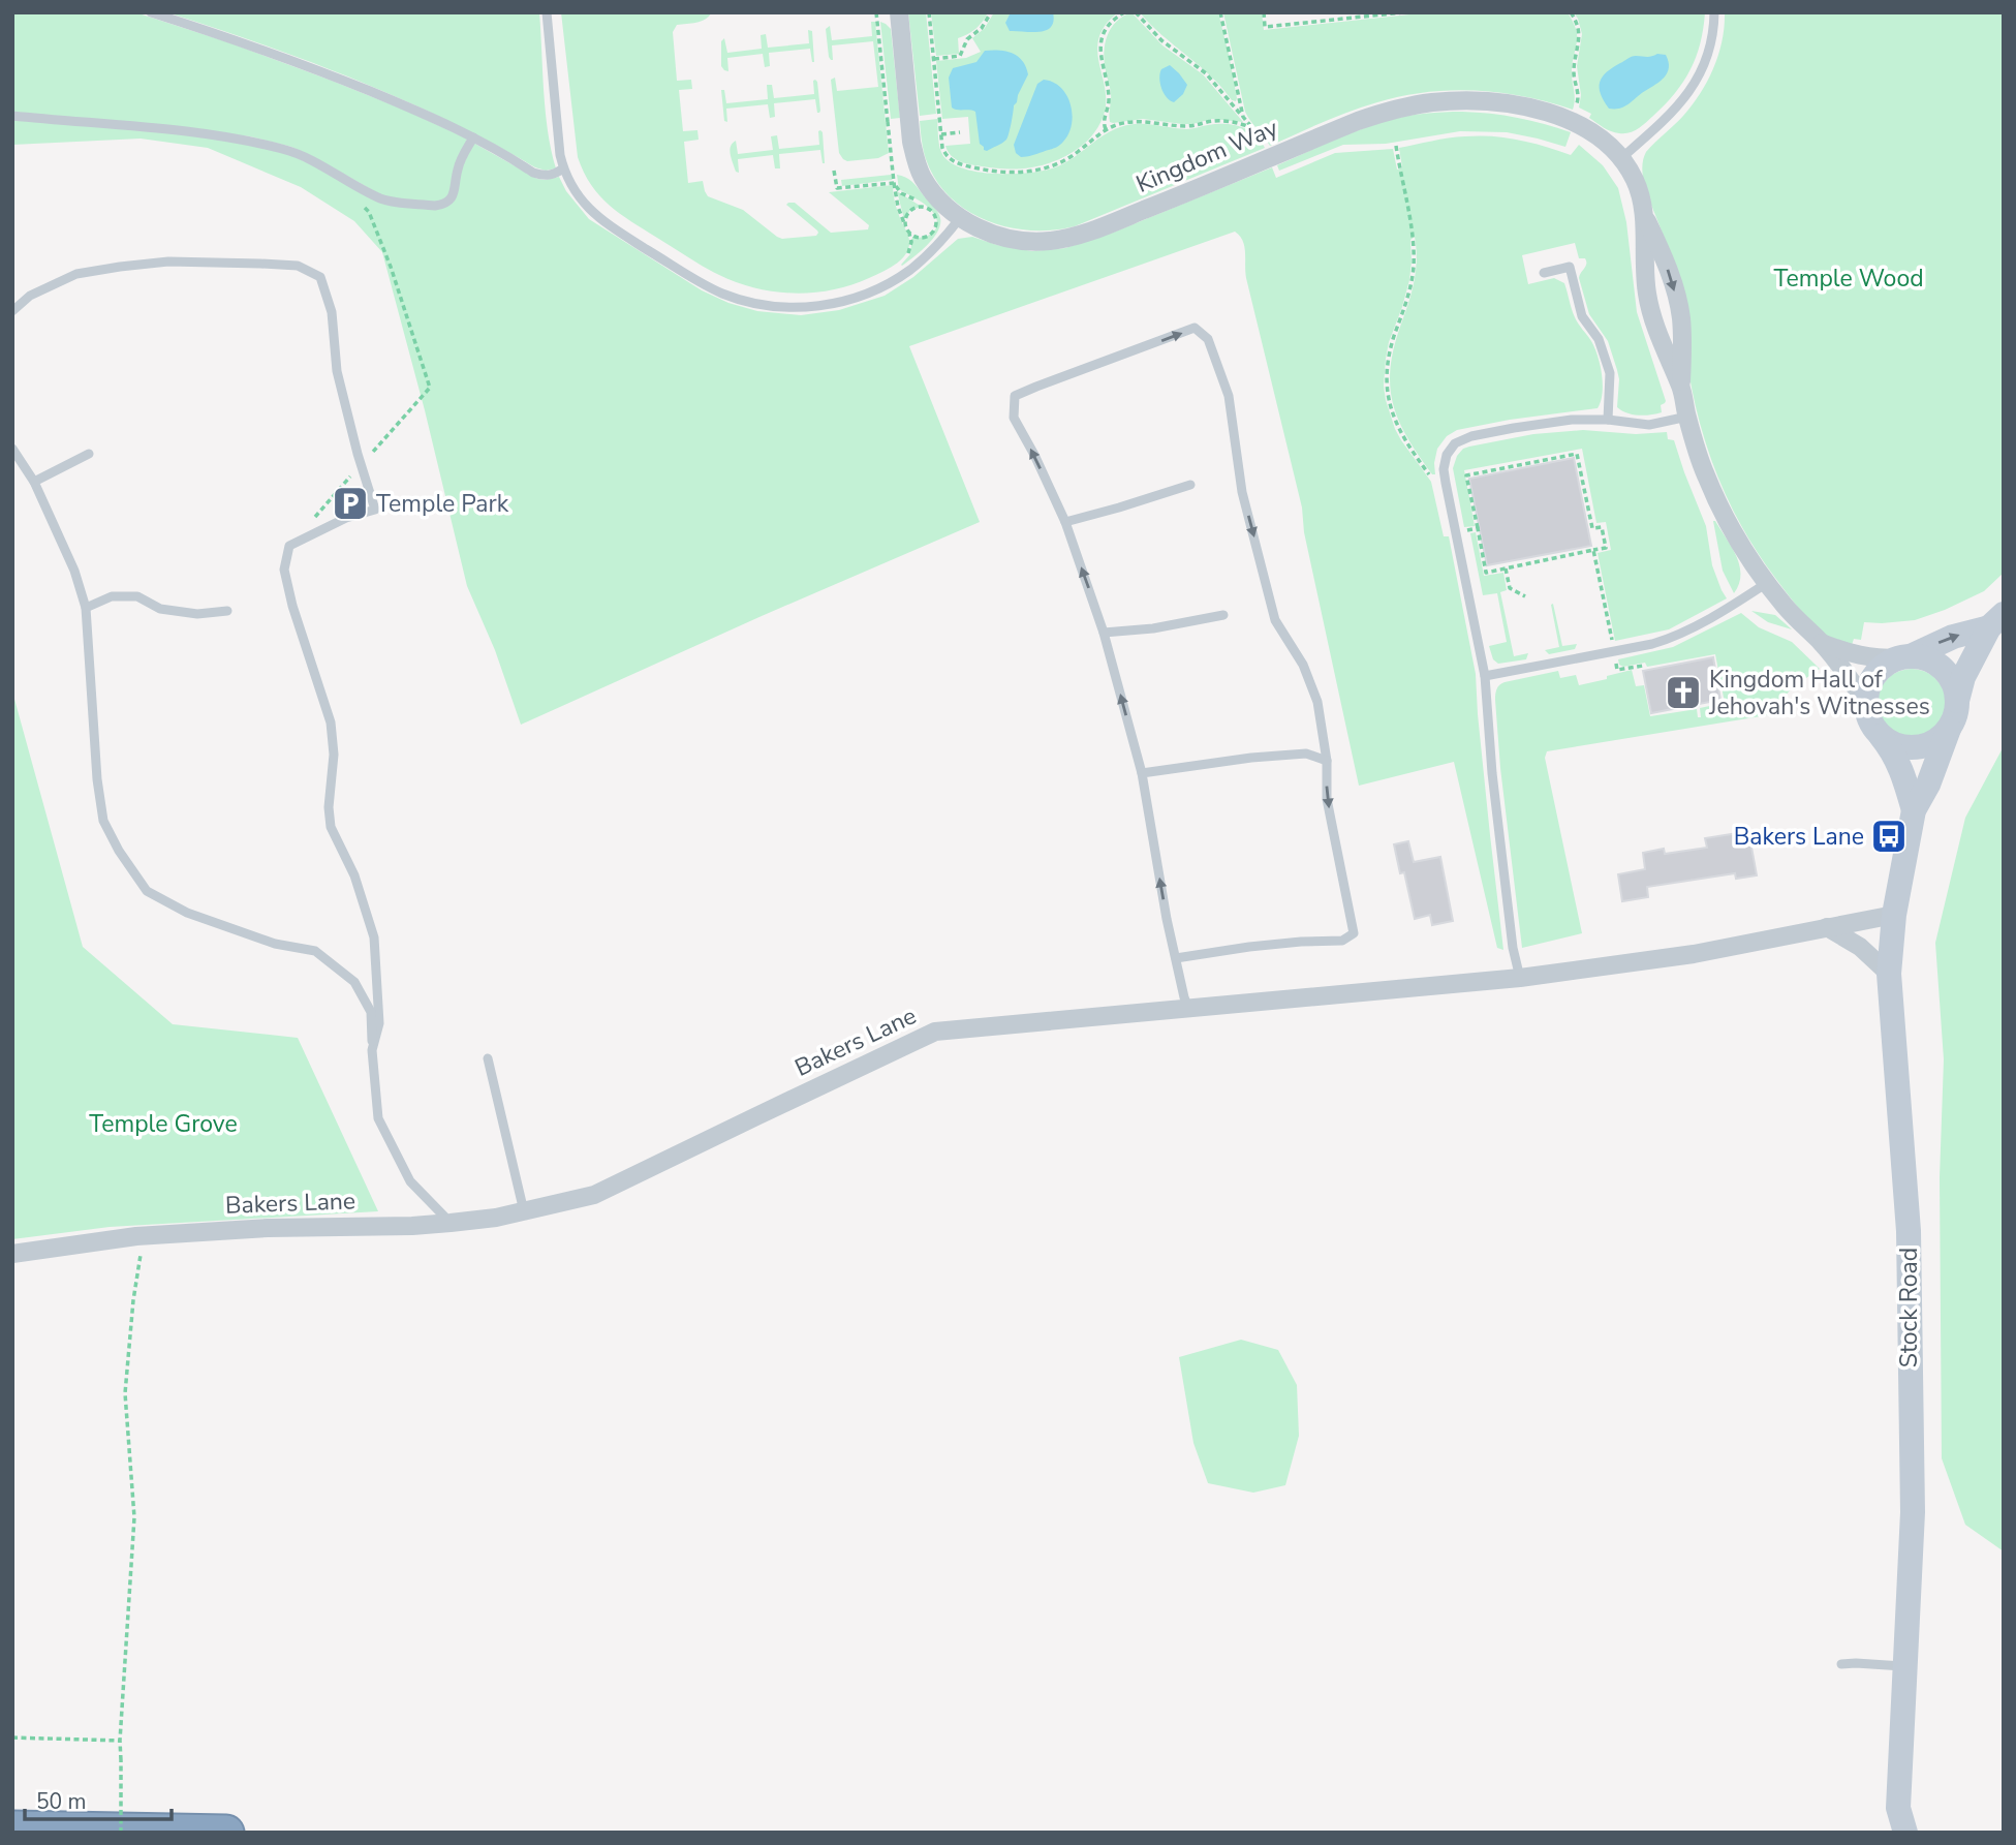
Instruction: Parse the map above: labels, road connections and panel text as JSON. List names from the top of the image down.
{
  "streets": {
    "main road": ["Stock Road"],
    "street": ["Kingdom Way", "Bakers Lane"]
  },
  "crossings": [
    ["Kingdom Way", "Stock Road"],
    ["Bakers Lane", "Stock Road"]
  ],
  "parks": ["Temple Wood", "Temple Grove"],
  "places": {
    "parking": ["Temple Park"],
    "church": ["Kingdom Hall of Jehovah's Witnesses"],
    "bus stop": ["Bakers Lane"]
  },
  "scale_bar": "50 m"
}
